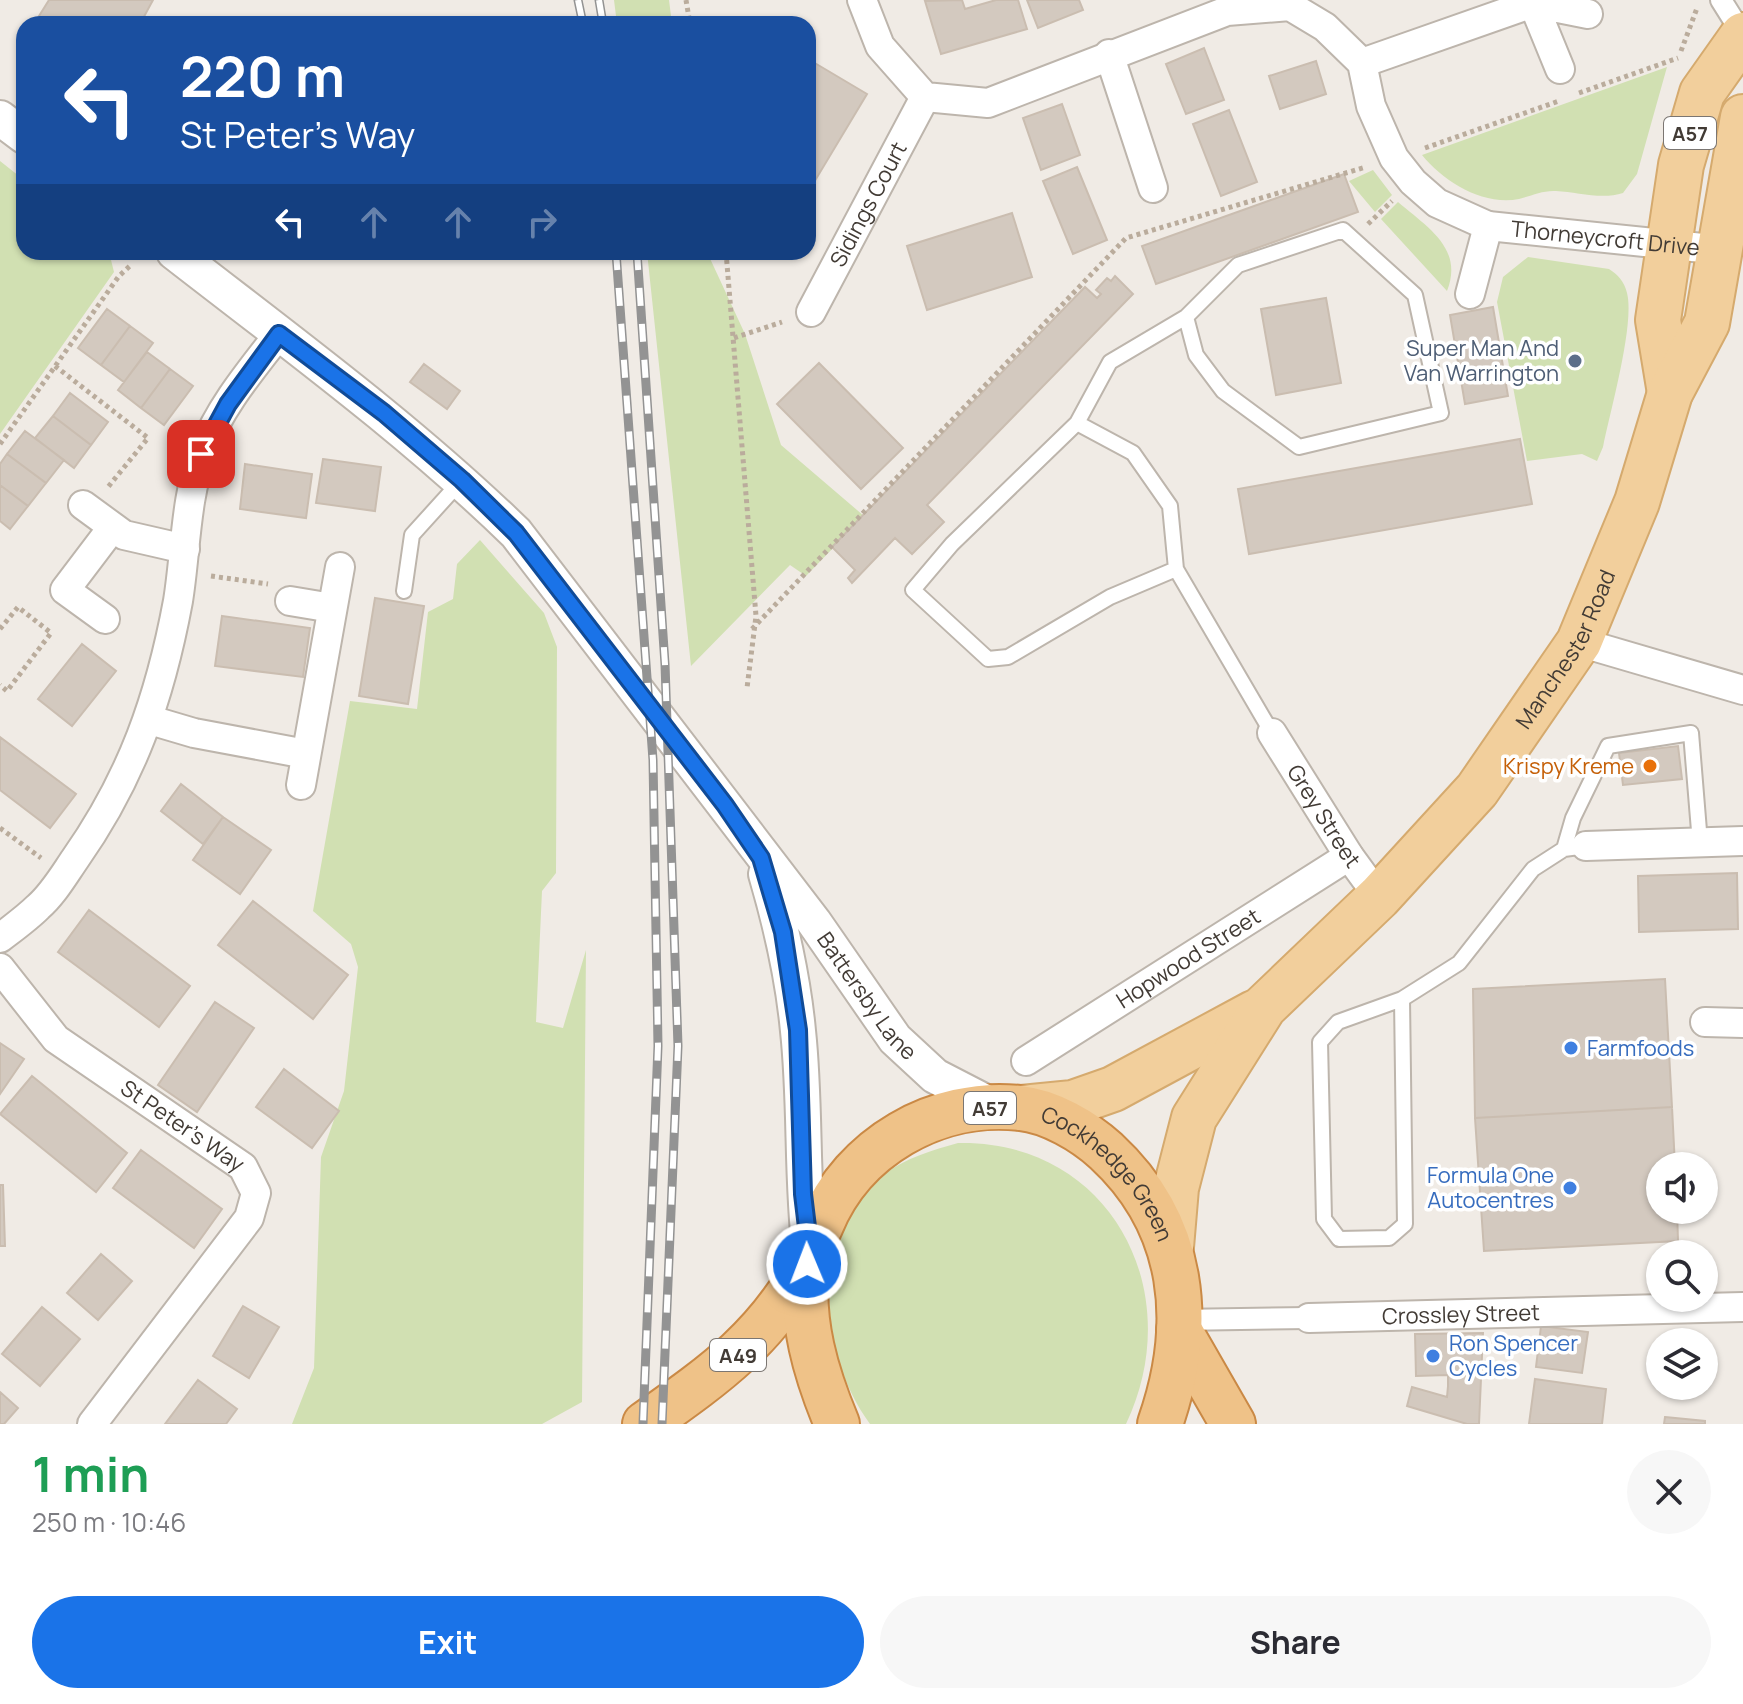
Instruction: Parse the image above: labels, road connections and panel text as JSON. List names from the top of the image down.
{
  "streets": {
    "highway": ["A57", "Cockhedge Green", "A49"],
    "main road": ["Manchester Road"],
    "street": [
      "Sidings Court",
      "Thorneycroft Drive",
      "Grey Street",
      "Hopwood Street",
      "Battersby Lane",
      "St Peter's Way",
      "Crossley Street"
    ]
  },
  "crossings": [
    ["Thorneycroft Drive", "Manchester Road"],
    ["Manchester Road", "Grey Street"],
    ["Manchester Road", "Battersby Lane"],
    ["Manchester Road", "Cockhedge Green"],
    ["Grey Street", "Hopwood Street"],
    ["Battersby Lane", "Cockhedge Green"],
    ["Battersby Lane", "A49"],
    ["Cockhedge Green", "Crossley Street"],
    ["Cockhedge Green", "A49"]
  ],
  "places": [
    "Super Man And Van Warrington",
    "Krispy Kreme",
    "Farmfoods",
    "Formula One Autocentres",
    "Ron Spencer Cycles"
  ],
  "page": {
    "turn": ["220 m", "St Peter's Way"],
    "heading": ["1 min", "250 m · 10:46"],
    "buttons": ["Exit", "Share"]
  }
}
